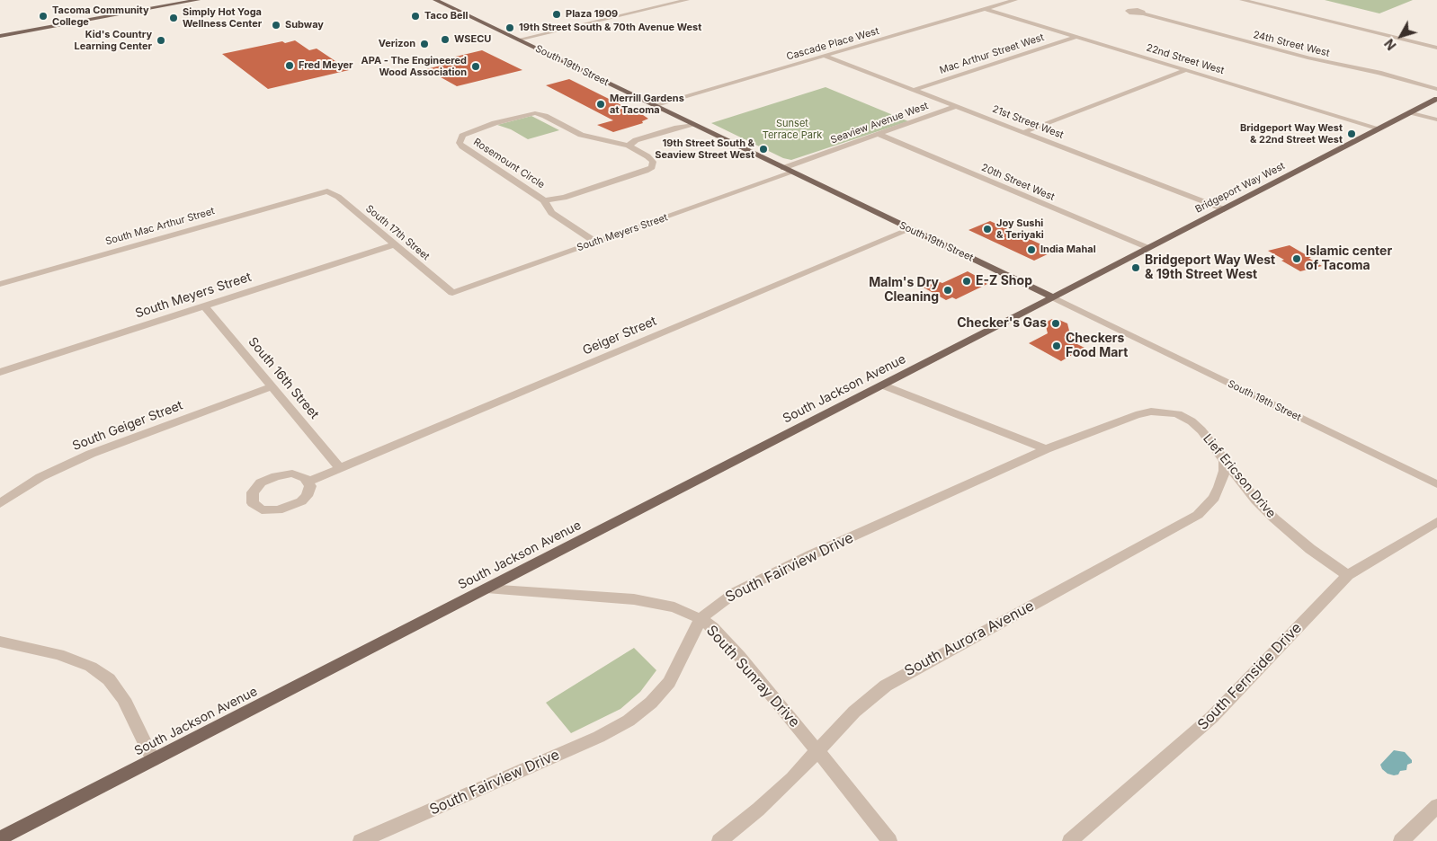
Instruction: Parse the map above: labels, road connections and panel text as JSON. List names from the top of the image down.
{
  "streets": {
    "main road": ["South 19th Street", "Bridgeport Way West", "South Jackson Avenue"],
    "street": [
      "Cascade Place West",
      "24th Street West",
      "Mac Arthur Street West",
      "22nd Street West",
      "21st Street West",
      "Seaview Avenue West",
      "Rosemount Circle",
      "20th Street West",
      "South Mac Arthur Street",
      "South 17th Street",
      "South Meyers Street",
      "Geiger Street",
      "South 16th Street",
      "South Geiger Street",
      "Lief Ericson Drive",
      "South Fairview Drive",
      "South Aurora Avenue",
      "South Sunray Drive",
      "South Fernside Drive"
    ]
  },
  "crossings": [
    ["Cascade Place West", "22nd Street West"],
    ["Cascade Place West", "South 19th Street"],
    ["Cascade Place West", "21st Street West"],
    ["Mac Arthur Street West", "22nd Street West"],
    ["Mac Arthur Street West", "21st Street West"],
    ["22nd Street West", "Bridgeport Way West"],
    ["South 19th Street", "Seaview Avenue West"],
    ["South 19th Street", "Rosemount Circle"],
    ["South 19th Street", "Bridgeport Way West"],
    ["South 19th Street", "South Meyers Street"],
    ["South 19th Street", "Geiger Street"],
    ["South 19th Street", "South Jackson Avenue"],
    ["21st Street West", "Seaview Avenue West"],
    ["21st Street West", "Bridgeport Way West"],
    ["Seaview Avenue West", "20th Street West"],
    ["Rosemount Circle", "South Meyers Street"],
    ["20th Street West", "Bridgeport Way West"],
    ["Bridgeport Way West", "South Jackson Avenue"],
    ["South Mac Arthur Street", "South 17th Street"],
    ["South 17th Street", "South Meyers Street"],
    ["South Meyers Street", "South 16th Street"],
    ["Geiger Street", "South 16th Street"],
    ["South 16th Street", "South Geiger Street"],
    ["South Jackson Avenue", "South Sunray Drive"],
    ["Lief Ericson Drive", "South Fairview Drive"],
    ["Lief Ericson Drive", "South Aurora Avenue"],
    ["Lief Ericson Drive", "South Fernside Drive"],
    ["South Fairview Drive", "South Sunray Drive"],
    ["South Aurora Avenue", "South Sunray Drive"]
  ],
  "parks": ["Sunset Terrace Park"],
  "places": [
    "Plaza 1909",
    "Tacoma Community College",
    "Taco Bell",
    "Simply Hot Yoga Wellness Center",
    "Subway",
    "19th Street South & 70th Avenue West",
    "WSECU",
    "Kid's Country Learning Center",
    "Verizon",
    "Fred Meyer",
    "APA - The Engineered Wood Association",
    "Merrill Gardens at Tacoma",
    "Bridgeport Way West & 22nd Street West",
    "19th Street South & Seaview Street West",
    "Joy Sushi & Teriyaki",
    "India Mahal",
    "Islamic center of Tacoma",
    "Bridgeport Way West & 19th Street West",
    "E-Z Shop",
    "Malm's Dry Cleaning",
    "Checker's Gas",
    "Checkers Food Mart"
  ],
  "north": "bottom left"
}
